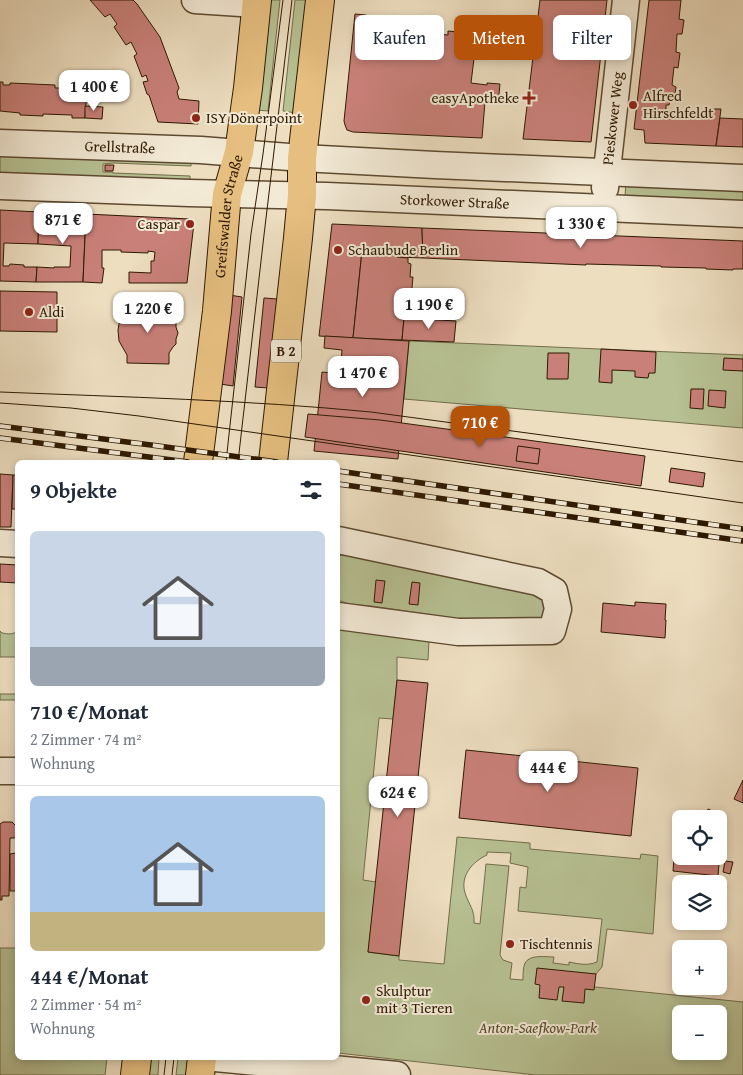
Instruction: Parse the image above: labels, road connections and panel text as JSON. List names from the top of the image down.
{
  "streets": {
    "main road": ["Greifswalder Straße", "B 2"],
    "street": ["Pieskower Weg", "Grellstraße", "Storkower Straße"]
  },
  "crossings": [
    ["Pieskower Weg", "Storkower Straße"],
    ["Grellstraße", "Greifswalder Straße"],
    ["Storkower Straße", "Greifswalder Straße"],
    ["Storkower Straße", "B 2"]
  ],
  "parks": ["Anton-Saefkow-Park"],
  "places": {
    "health": ["easyApotheke"],
    "other": [
      "Alfred Hirschfeldt",
      "ISY Dönerpoint",
      "Caspar",
      "Schaubude Berlin",
      "Aldi",
      "Tischtennis",
      "Skulptur mit 3 Tieren"
    ]
  },
  "page": {
    "chip": ["Kaufen", "Mieten", "Filter"],
    "price": [
      "1 400 €",
      "871 €",
      "1 330 €",
      "1 190 €",
      "1 220 €",
      "1 470 €",
      "710 €",
      "444 €",
      "624 €"
    ],
    "heading": "9 Objekte",
    "list": [
      {
        "name": "710 €/Monat",
        "note": "2 Zimmer · 74 m² · Wohnung"
      },
      {
        "name": "444 €/Monat",
        "note": "2 Zimmer · 54 m² · Wohnung"
      }
    ],
    "map_buttons": ["+", "−"]
  }
}
